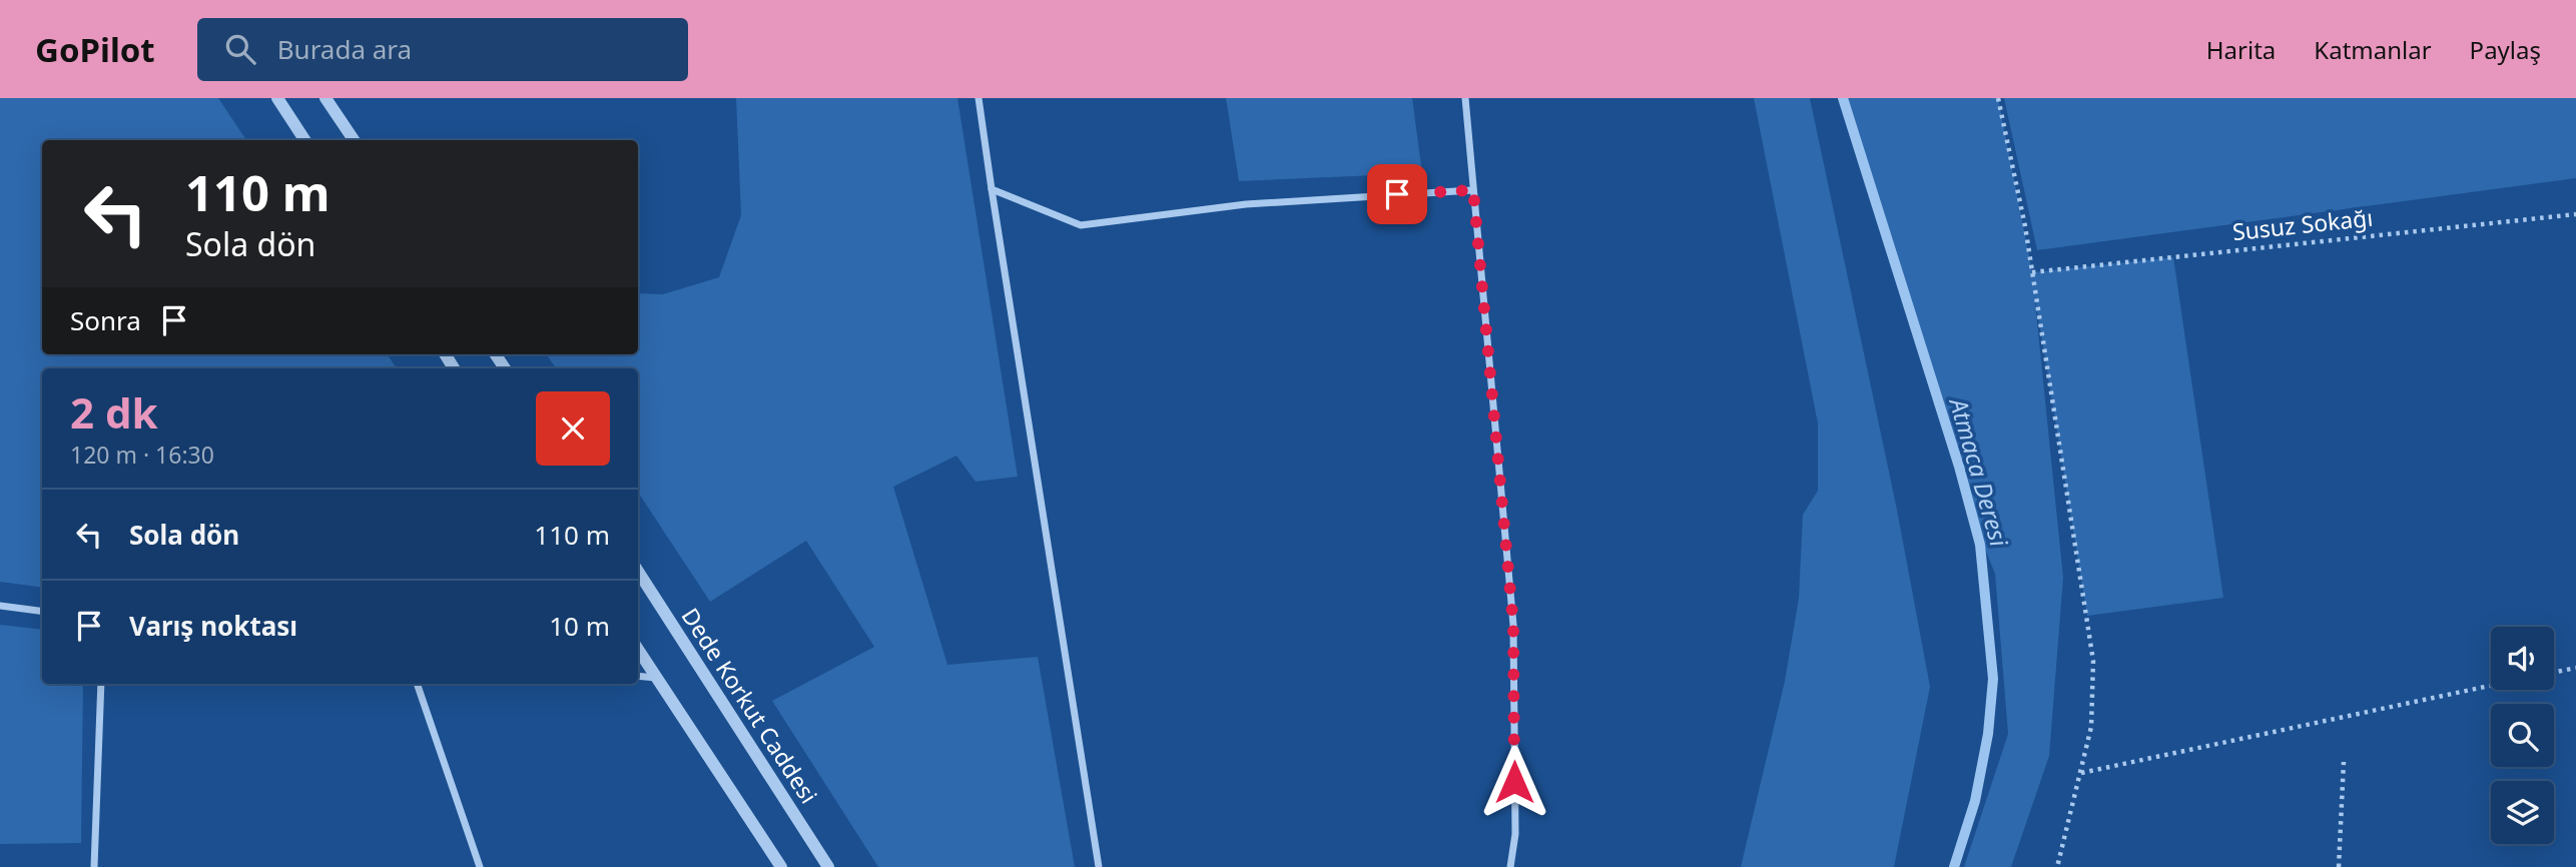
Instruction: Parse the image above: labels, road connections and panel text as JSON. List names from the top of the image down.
{
  "streets": {
    "street": ["Dede Korkut Caddesi"],
    "path": ["Susuz Sokağı"]
  },
  "water": ["Atmaca Deresi"],
  "page": {
    "header": "GoPilot",
    "search": "Burada ara",
    "nav": ["Harita", "Katmanlar", "Paylaş"],
    "turn": ["110 m", "Sola dön"],
    "then": "Sonra",
    "heading": ["2 dk", "120 m · 16:30"],
    "list": [
      {
        "name": "Sola dön",
        "value": "110 m"
      },
      {
        "name": "Varış noktası",
        "value": "10 m"
      }
    ]
  }
}
